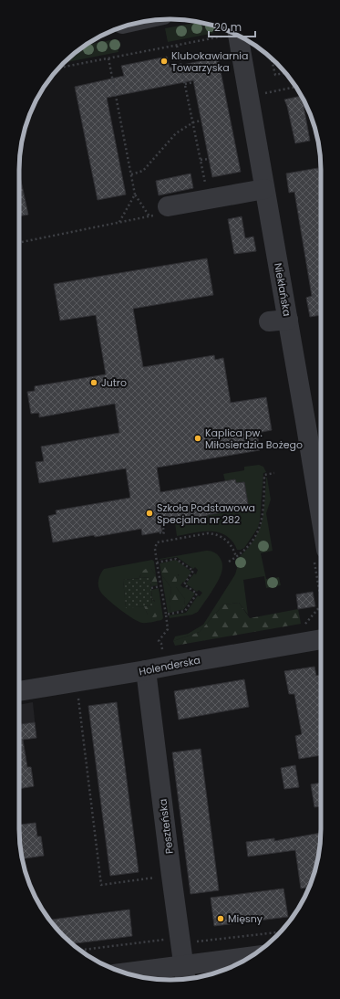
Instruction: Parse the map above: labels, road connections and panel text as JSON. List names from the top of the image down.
{
  "streets": {
    "street": ["Niekłańska", "Holenderska", "Peszteńska"]
  },
  "crossings": [
    ["Holenderska", "Peszteńska"]
  ],
  "places": [
    "Klubokawiarnia Towarzyska",
    "Jutro",
    "Kaplica pw. Miłosierdzia Bożego",
    "Szkoła Podstawowa Specjalna nr 282",
    "Mięsny"
  ],
  "scale_bar": "20 m"
}
